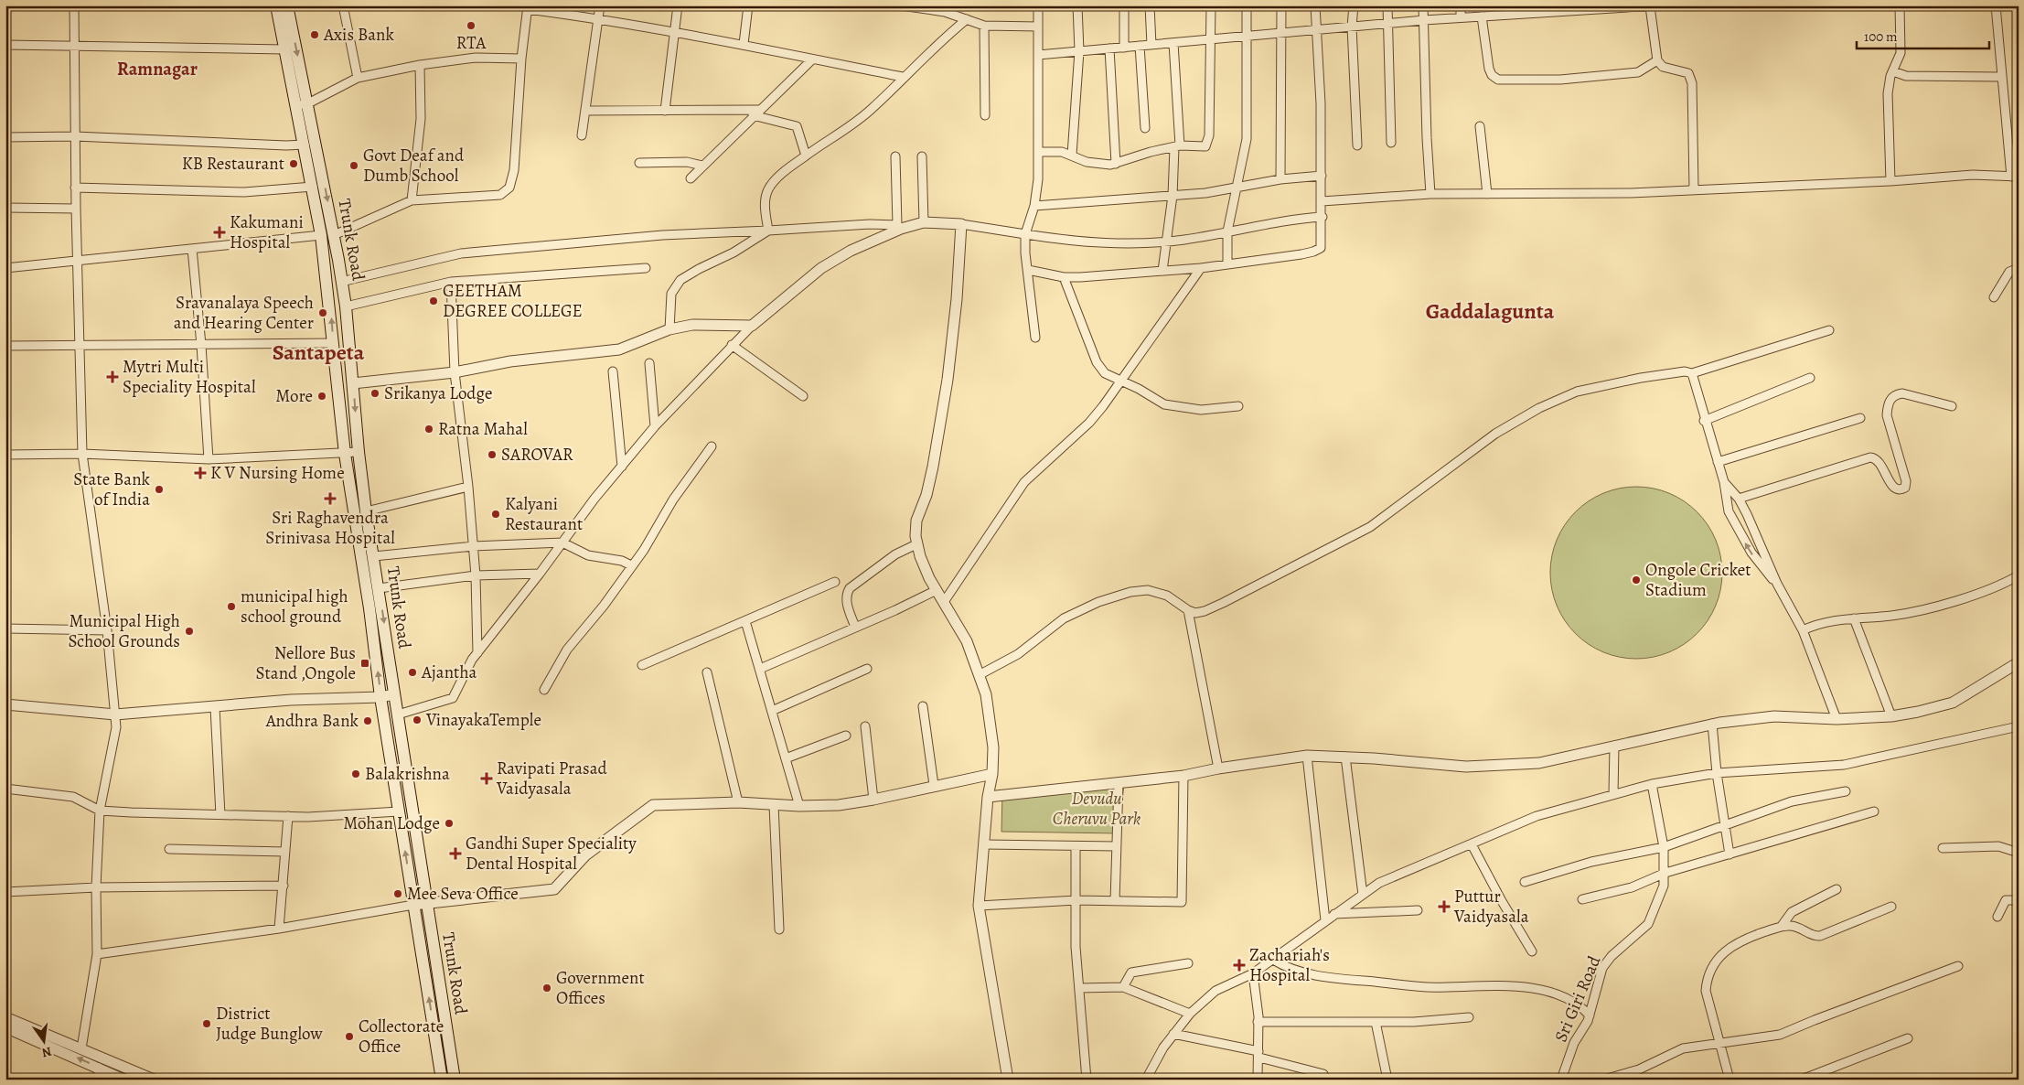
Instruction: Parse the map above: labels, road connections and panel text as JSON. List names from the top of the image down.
{
  "streets": {
    "main road": ["Trunk Road"],
    "street": ["Sri Giri Road"]
  },
  "districts": ["Ramnagar", "Gaddalagunta", "Santapeta"],
  "parks": ["Devudu Cheruvu Park"],
  "places": {
    "other": [
      "RTA",
      "Axis Bank",
      "KB Restaurant",
      "Govt Deaf and Dumb School",
      "GEETHAM DEGREE COLLEGE",
      "Sravanalaya Speech and Hearing Center",
      "Srikanya Lodge",
      "More",
      "Ratna Mahal",
      "SAROVAR",
      "State Bank of India",
      "Kalyani Restaurant",
      "Ongole Cricket Stadium",
      "municipal high school ground",
      "Municipal High School Grounds",
      "Ajantha",
      "VinayakaTemple",
      "Andhra Bank",
      "Balakrishna",
      "Mohan Lodge",
      "Mee Seva Office",
      "Government Offices",
      "District Judge Bunglow",
      "Collectorate Office"
    ],
    "health": [
      "Kakumani Hospital",
      "Mytri Multi Speciality Hospital",
      "K V Nursing Home",
      "Sri Raghavendra Srinivasa Hospital",
      "Ravipati Prasad Vaidyasala",
      "Gandhi Super Speciality Dental Hospital",
      "Puttur Vaidyasala",
      "Zachariah's Hospital"
    ],
    "transit": ["Nellore Bus Stand ,Ongole"]
  },
  "scale_bar": "100 m",
  "north": "bottom"
}
